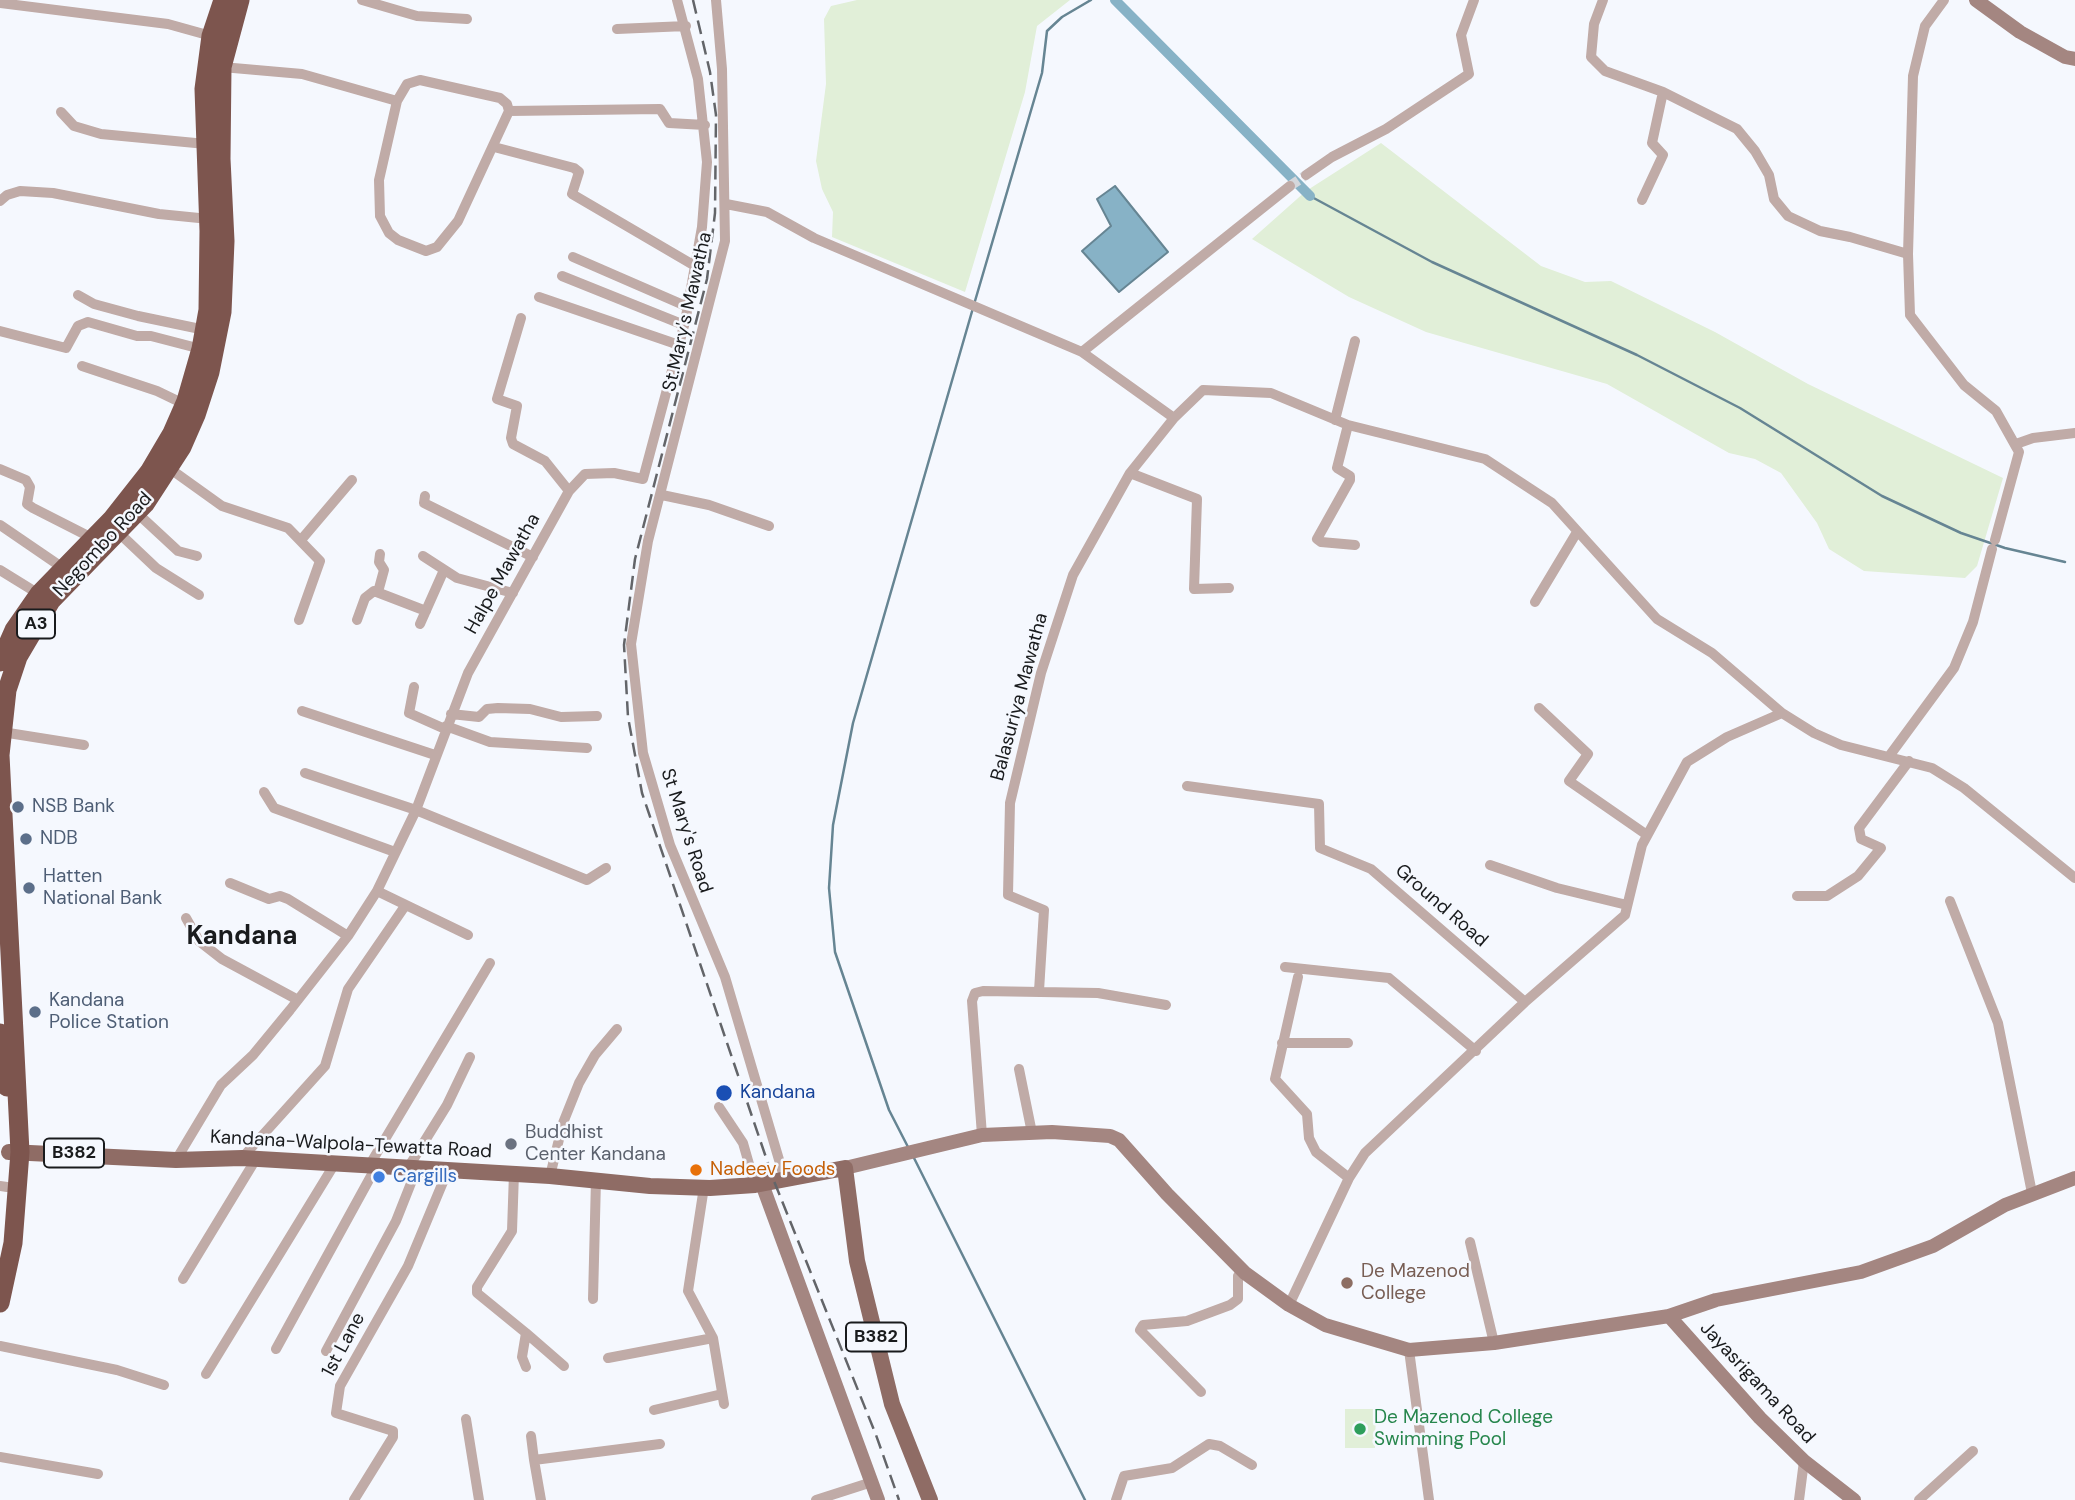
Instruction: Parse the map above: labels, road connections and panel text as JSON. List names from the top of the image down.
{
  "streets": {
    "highway": ["Negombo Road", "A3"],
    "main road": ["Kandana-Walpola-Tewatta Road", "B382"],
    "street": [
      "St.Mary's Mawatha",
      "Halpe Mawatha",
      "Balasuriya Mawatha",
      "St Mary's Road",
      "Ground Road",
      "1st Lane",
      "Jayasrigama Road"
    ]
  },
  "crossings": [
    ["St.Mary's Mawatha", "St Mary's Road"],
    ["Negombo Road", "Kandana-Walpola-Tewatta Road"],
    ["Halpe Mawatha", "Kandana-Walpola-Tewatta Road"],
    ["St Mary's Road", "Kandana-Walpola-Tewatta Road"],
    ["Kandana-Walpola-Tewatta Road", "B382"],
    ["Kandana-Walpola-Tewatta Road", "1st Lane"]
  ],
  "districts": ["Kandana"],
  "places": [
    "NSB Bank",
    "NDB",
    "Hatten National Bank",
    "Kandana Police Station",
    "Kandana",
    "Buddhist Center Kandana",
    "Nadeev Foods",
    "Cargills",
    "De Mazenod College",
    "De Mazenod College Swimming Pool"
  ]
}
